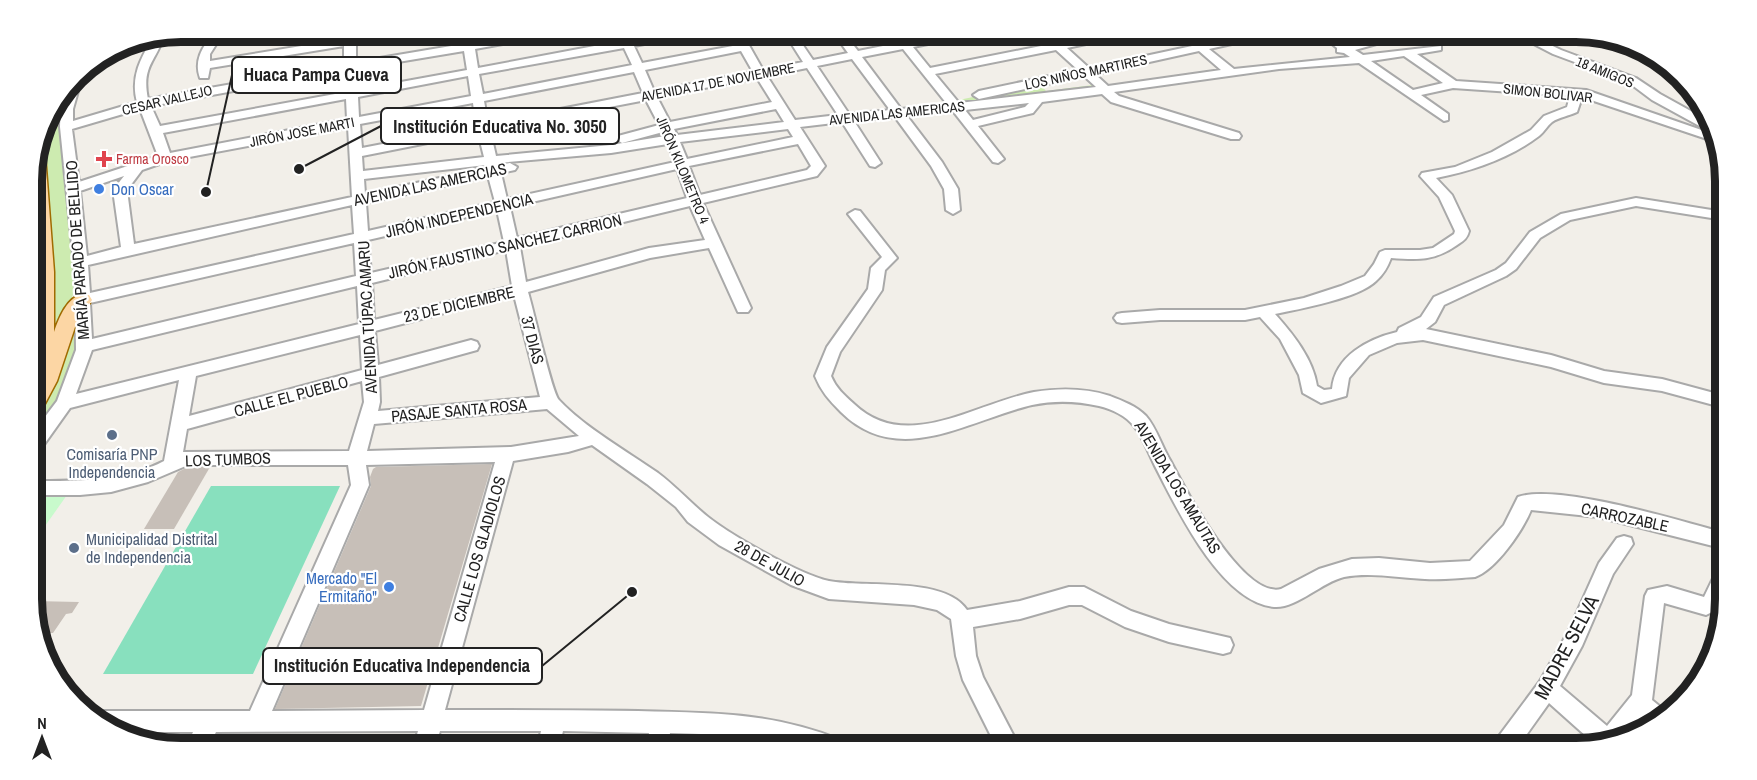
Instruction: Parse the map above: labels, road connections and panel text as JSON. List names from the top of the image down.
{
  "streets": {
    "street": [
      "LOS NIÑOS MARTIRES",
      "18 AMIGOS",
      "AVENIDA 17 DE NOVIEMBRE",
      "SIMON BOLIVAR",
      "CESAR VALLEJO",
      "AVENIDA LAS AMERICAS",
      "JIRÓN JOSE MARTI",
      "JIRÓN KILOMETRO 4",
      "AVENIDA LAS AMERCIAS",
      "JIRÓN INDEPENDENCIA",
      "JIRÓN FAUSTINO SANCHEZ CARRION",
      "MARÍA PARADO DE BELLIDO",
      "23 DE DICIEMBRE",
      "AVENIDA TÚPAC AMARU",
      "37 DIAS",
      "CALLE EL PUEBLO",
      "PASAJE SANTA ROSA",
      "LOS TUMBOS",
      "AVENIDA LOS AMAUTAS",
      "CARROZABLE",
      "CALLE LOS GLADIOLOS",
      "28 DE JULIO",
      "MADRE SELVA"
    ]
  },
  "crossings": [
    ["LOS NIÑOS MARTIRES", "AVENIDA LAS AMERICAS"],
    ["AVENIDA 17 DE NOVIEMBRE", "JIRÓN KILOMETRO 4"],
    ["AVENIDA 17 DE NOVIEMBRE", "AVENIDA TÚPAC AMARU"],
    ["AVENIDA 17 DE NOVIEMBRE", "37 DIAS"],
    ["CESAR VALLEJO", "MARÍA PARADO DE BELLIDO"],
    ["CESAR VALLEJO", "AVENIDA TÚPAC AMARU"],
    ["AVENIDA LAS AMERICAS", "JIRÓN KILOMETRO 4"],
    ["AVENIDA LAS AMERICAS", "AVENIDA LAS AMERCIAS"],
    ["JIRÓN JOSE MARTI", "JIRÓN KILOMETRO 4"],
    ["JIRÓN JOSE MARTI", "MARÍA PARADO DE BELLIDO"],
    ["JIRÓN JOSE MARTI", "AVENIDA TÚPAC AMARU"],
    ["JIRÓN JOSE MARTI", "37 DIAS"],
    ["JIRÓN KILOMETRO 4", "AVENIDA LAS AMERCIAS"],
    ["JIRÓN KILOMETRO 4", "JIRÓN INDEPENDENCIA"],
    ["JIRÓN KILOMETRO 4", "JIRÓN FAUSTINO SANCHEZ CARRION"],
    ["JIRÓN KILOMETRO 4", "23 DE DICIEMBRE"],
    ["AVENIDA LAS AMERCIAS", "MARÍA PARADO DE BELLIDO"],
    ["AVENIDA LAS AMERCIAS", "AVENIDA TÚPAC AMARU"],
    ["AVENIDA LAS AMERCIAS", "37 DIAS"],
    ["JIRÓN INDEPENDENCIA", "JIRÓN FAUSTINO SANCHEZ CARRION"],
    ["JIRÓN INDEPENDENCIA", "MARÍA PARADO DE BELLIDO"],
    ["JIRÓN INDEPENDENCIA", "AVENIDA TÚPAC AMARU"],
    ["JIRÓN INDEPENDENCIA", "37 DIAS"],
    ["JIRÓN FAUSTINO SANCHEZ CARRION", "MARÍA PARADO DE BELLIDO"],
    ["JIRÓN FAUSTINO SANCHEZ CARRION", "AVENIDA TÚPAC AMARU"],
    ["JIRÓN FAUSTINO SANCHEZ CARRION", "37 DIAS"],
    ["MARÍA PARADO DE BELLIDO", "23 DE DICIEMBRE"],
    ["23 DE DICIEMBRE", "AVENIDA TÚPAC AMARU"],
    ["23 DE DICIEMBRE", "37 DIAS"],
    ["AVENIDA TÚPAC AMARU", "CALLE EL PUEBLO"],
    ["AVENIDA TÚPAC AMARU", "PASAJE SANTA ROSA"],
    ["AVENIDA TÚPAC AMARU", "LOS TUMBOS"],
    ["37 DIAS", "PASAJE SANTA ROSA"],
    ["37 DIAS", "28 DE JULIO"],
    ["PASAJE SANTA ROSA", "28 DE JULIO"],
    ["LOS TUMBOS", "CALLE LOS GLADIOLOS"],
    ["LOS TUMBOS", "28 DE JULIO"],
    ["AVENIDA LOS AMAUTAS", "CARROZABLE"]
  ],
  "places": {
    "health": ["Farma Orosco"],
    "other": [
      "Institución Educativa No. 3050",
      "Don Oscar",
      "Huaca Pampa Cueva",
      "Comisaría PNP Independencia",
      "Municipalidad Distrital de Independencia",
      "Mercado \"El Ermitaño\"",
      "Institución Educativa Independencia"
    ]
  },
  "north": "top"
}
